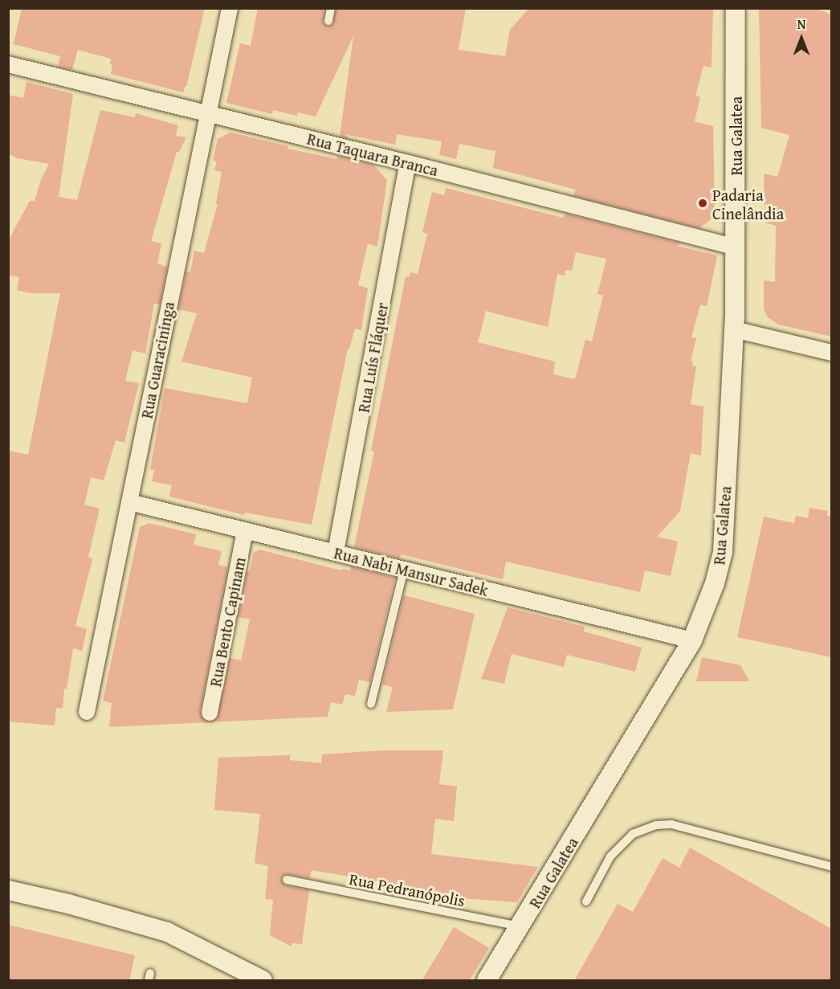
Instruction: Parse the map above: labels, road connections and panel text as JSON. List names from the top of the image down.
{
  "streets": {
    "street": [
      "Rua Galatea",
      "Rua Taquara Branca",
      "Rua Luís Fláquer",
      "Rua Guaracininga",
      "Rua Nabi Mansur Sadek",
      "Rua Bento Capinam"
    ],
    "lane": ["Rua Pedranópolis"]
  },
  "crossings": [
    ["Rua Galatea", "Rua Taquara Branca"],
    ["Rua Galatea", "Rua Nabi Mansur Sadek"],
    ["Rua Galatea", "Rua Pedranópolis"],
    ["Rua Taquara Branca", "Rua Luís Fláquer"],
    ["Rua Taquara Branca", "Rua Guaracininga"],
    ["Rua Luís Fláquer", "Rua Nabi Mansur Sadek"],
    ["Rua Guaracininga", "Rua Nabi Mansur Sadek"],
    ["Rua Nabi Mansur Sadek", "Rua Bento Capinam"]
  ],
  "places": ["Padaria Cinelândia"],
  "north": "top"
}
